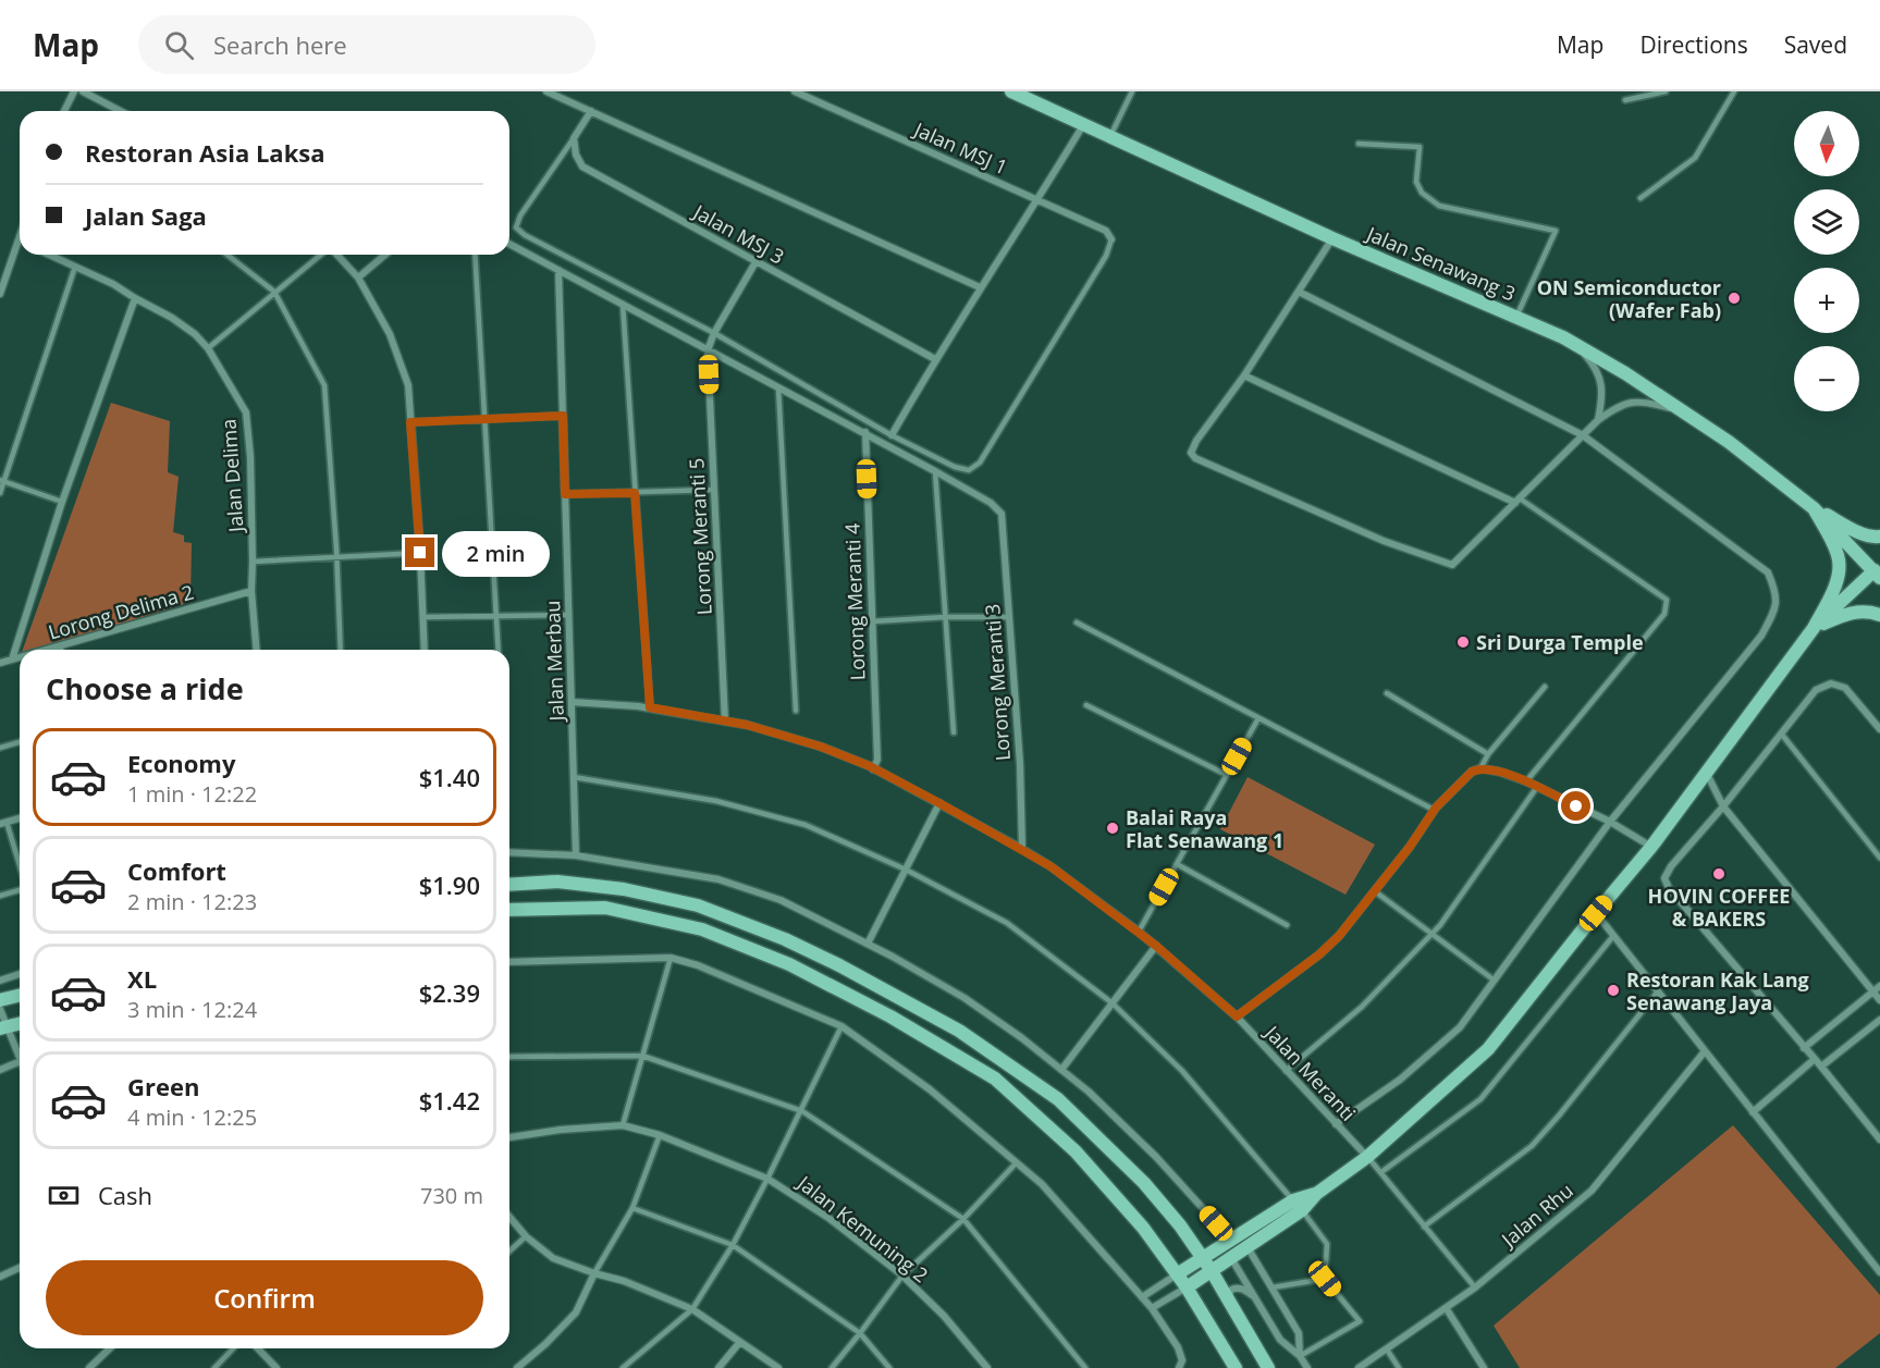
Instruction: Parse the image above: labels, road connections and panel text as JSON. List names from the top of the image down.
{
  "streets": {
    "street": [
      "Jalan MSJ 1",
      "Jalan MSJ 3",
      "Jalan Senawang 3",
      "Jalan Delima",
      "Lorong Meranti 5",
      "Lorong Meranti 4",
      "Lorong Delima 2",
      "Jalan Merbau",
      "Lorong Meranti 3",
      "Jalan Meranti",
      "Jalan Rhu",
      "Jalan Kemuning 2"
    ]
  },
  "crossings": [
    ["Jalan Delima", "Lorong Delima 2"],
    ["Lorong Meranti 5", "Jalan Meranti"],
    ["Lorong Meranti 4", "Jalan Meranti"],
    ["Jalan Merbau", "Jalan Meranti"],
    ["Lorong Meranti 3", "Jalan Meranti"]
  ],
  "places": [
    "ON Semiconductor (Wafer Fab)",
    "Sri Durga Temple",
    "Balai Raya Flat Senawang 1",
    "HOVIN COFFEE & BAKERS",
    "Restoran Kak Lang Senawang Jaya"
  ],
  "north": "bottom",
  "page": {
    "header": "Map",
    "search": "Search here",
    "nav": ["Map", "Directions", "Saved"],
    "map_buttons": ["+", "−"],
    "banner": ["Restoran Asia Laksa", "Jalan Saga"],
    "bubble": "2 min",
    "heading": "Choose a ride",
    "list": [
      {
        "name": "Economy",
        "note": "1 min · 12:22",
        "value": "$1.40"
      },
      {
        "name": "Comfort",
        "note": "2 min · 12:23",
        "value": "$1.90"
      },
      {
        "name": "XL",
        "note": "3 min · 12:24",
        "value": "$2.39"
      },
      {
        "name": "Green",
        "note": "4 min · 12:25",
        "value": "$1.42"
      }
    ],
    "pay": ["Cash", "730 m"],
    "buttons": "Confirm"
  }
}
